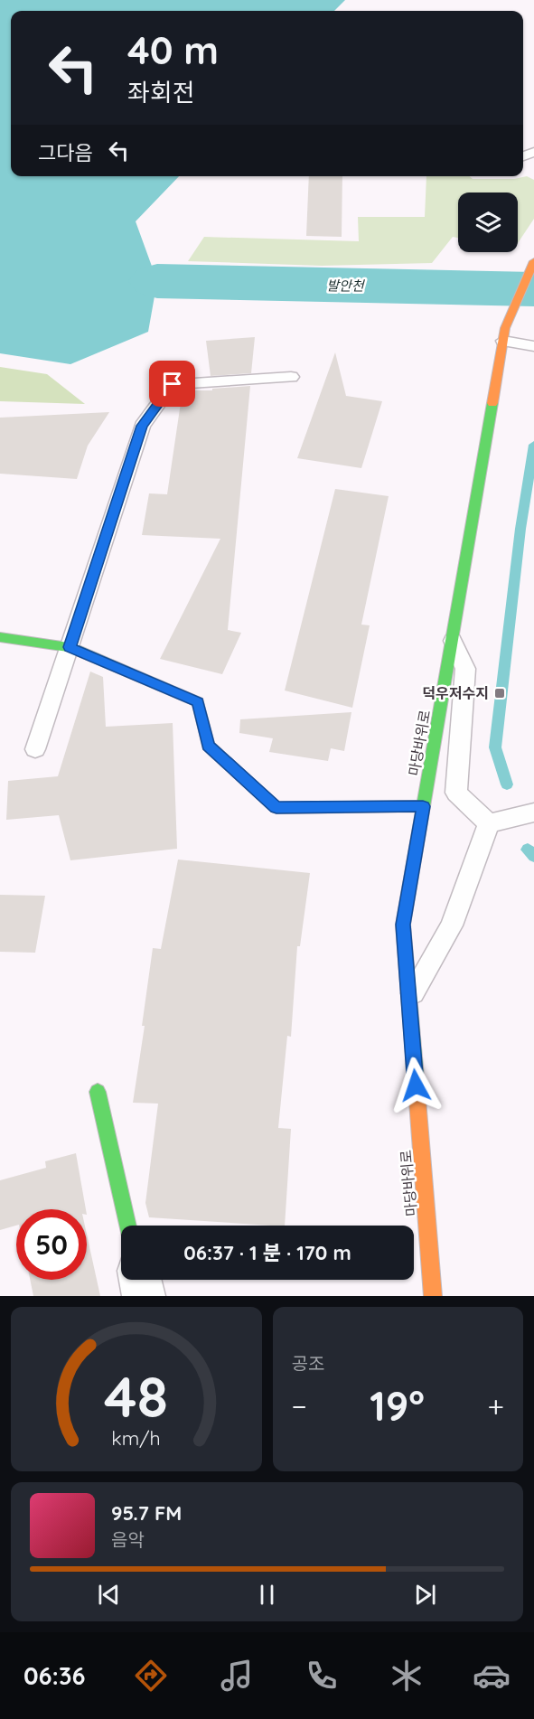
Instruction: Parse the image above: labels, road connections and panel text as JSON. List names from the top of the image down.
{
  "streets": {
    "main road": ["마당바위로"]
  },
  "water": ["발안천"],
  "places": {
    "transit": ["덕우저수지"]
  },
  "page": {
    "turn": ["40 m", "좌회전"],
    "then": "그다음",
    "limit": "50",
    "trip": "06:37 · 1 분 · 170 m",
    "tile": "공조",
    "heat": ["−", "19°", "+"],
    "song": ["95.7 FM", "음악"],
    "tabs": "06:36",
    "gauge": ["48", "km/h"]
  }
}
